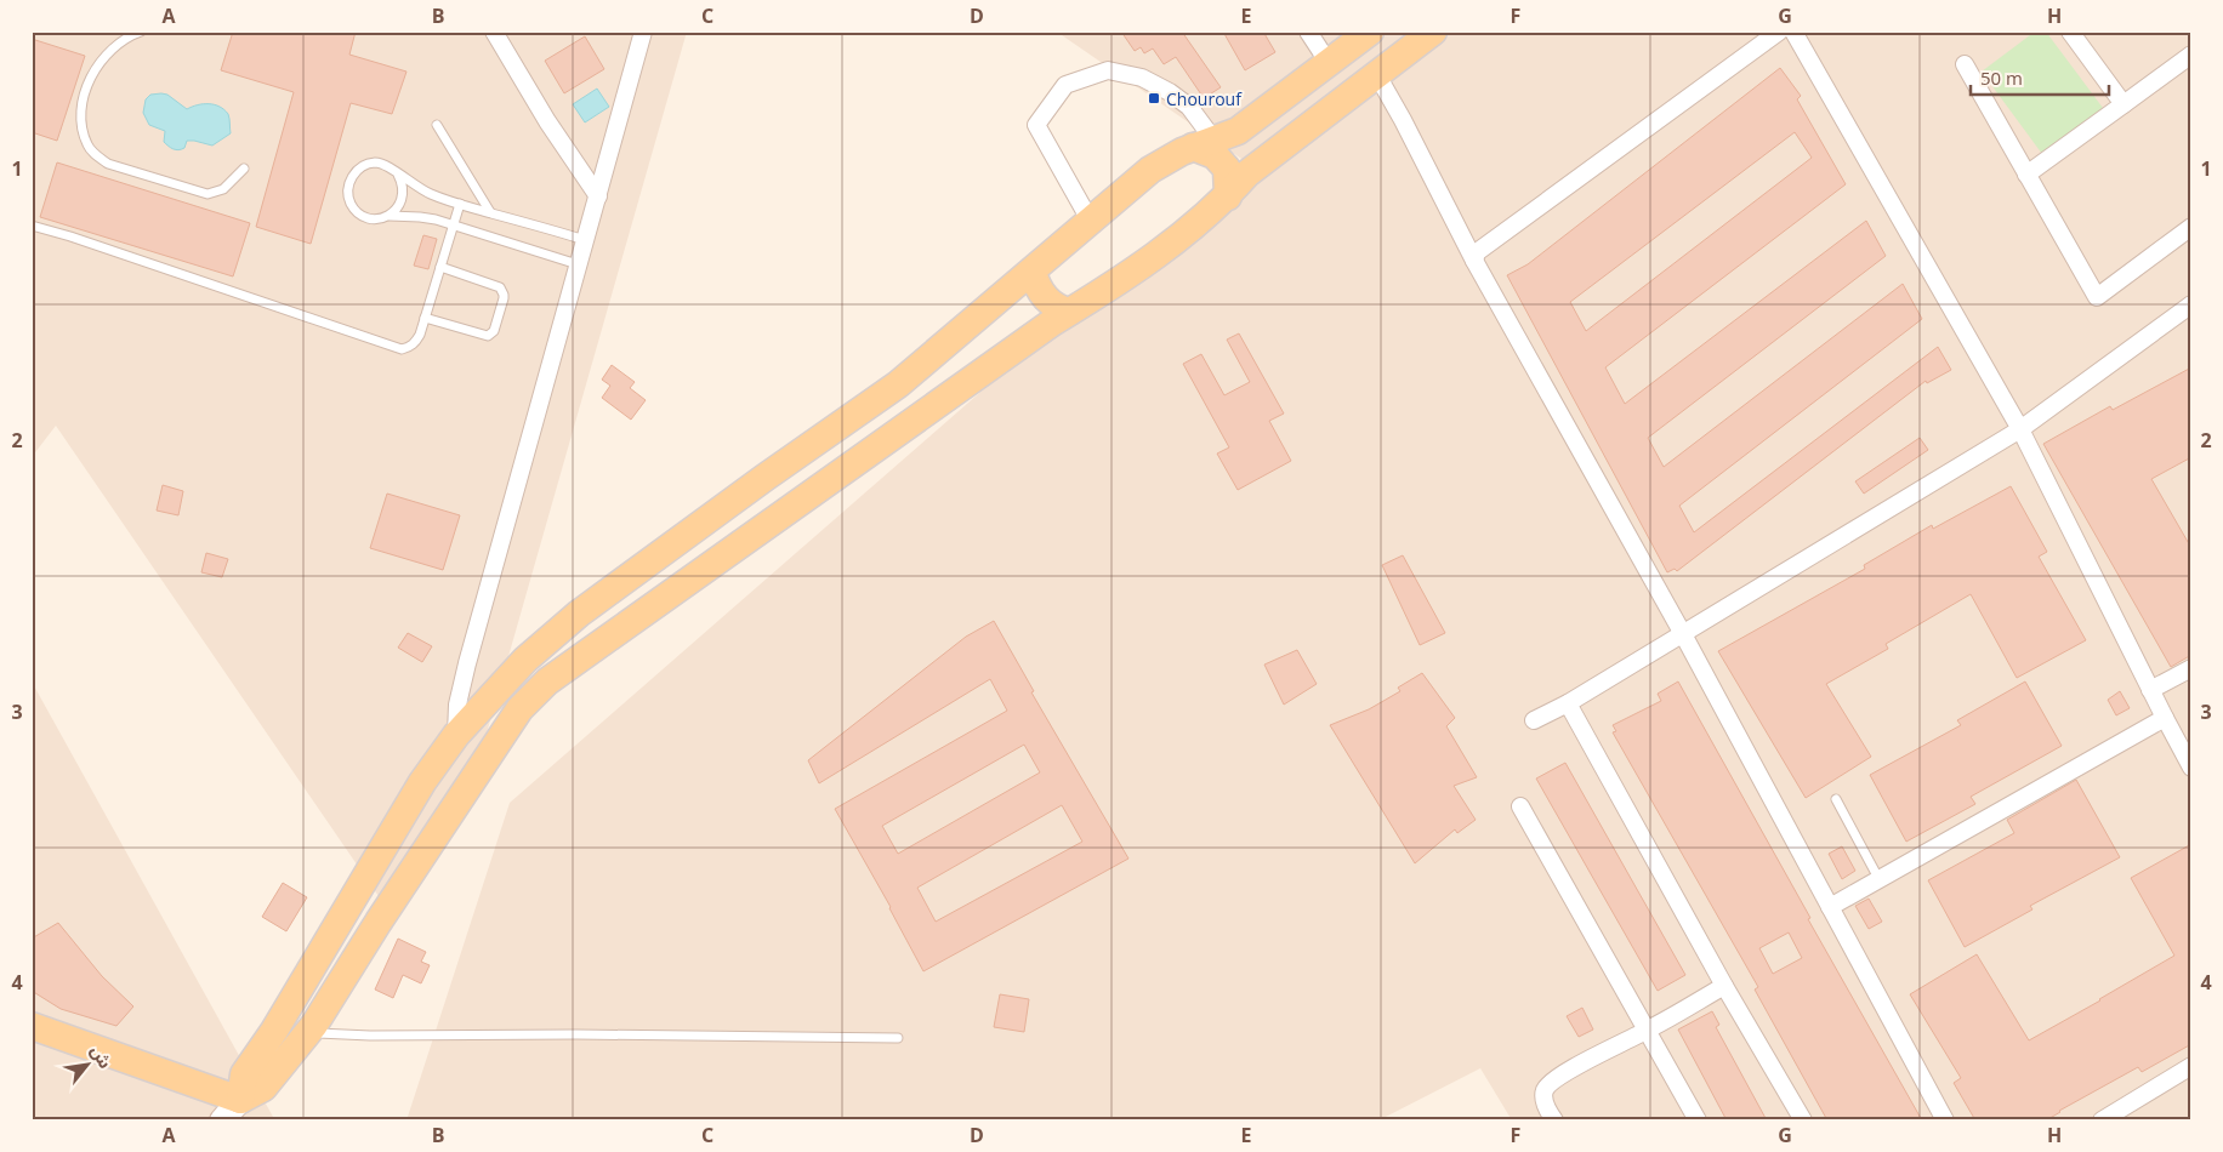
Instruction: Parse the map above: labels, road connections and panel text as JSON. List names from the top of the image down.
{
  "places": {
    "transit": ["Chourouf"]
  },
  "scale_bar": "50 m",
  "north": "top right",
  "grid": {
    "columns": [
      "A",
      "B",
      "C",
      "D",
      "E",
      "F",
      "G",
      "H"
    ],
    "rows": [
      "1",
      "2",
      "3",
      "4"
    ]
  }
}
